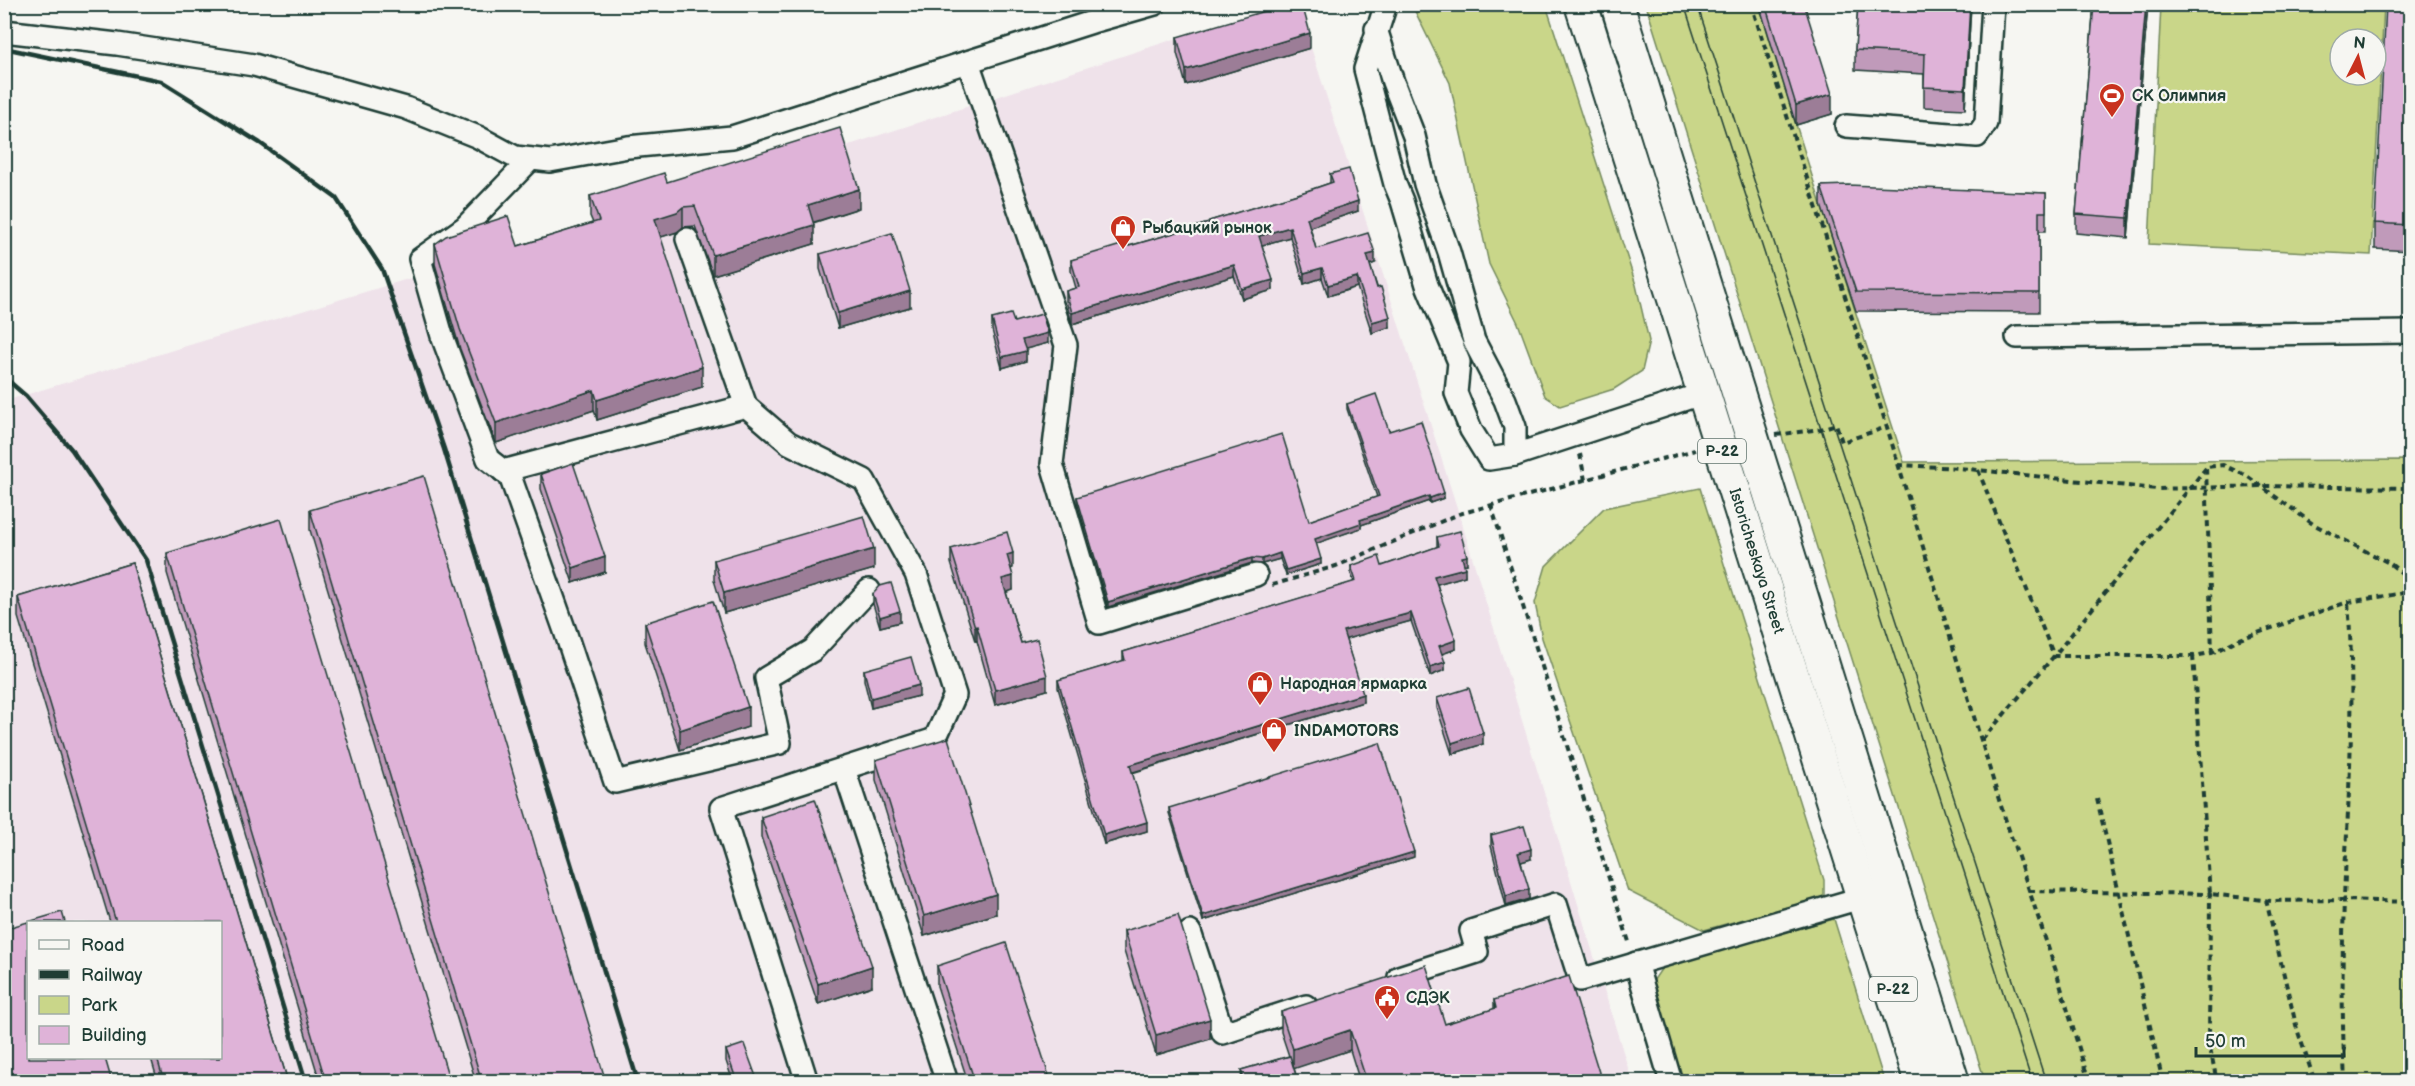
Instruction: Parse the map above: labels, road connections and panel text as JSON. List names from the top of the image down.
{
  "streets": {
    "highway": ["Р-22", "Istoricheskaya Street"]
  },
  "places": {
    "sports": ["СК Олимпия"],
    "shop": ["Рыбацкий рынок", "Народная ярмарка", "INDAMOTORS"],
    "public building": ["СДЭК"]
  },
  "legend": [
    "Road",
    "Railway",
    "Park",
    "Building"
  ],
  "scale_bar": "50 m",
  "north": "top"
}
